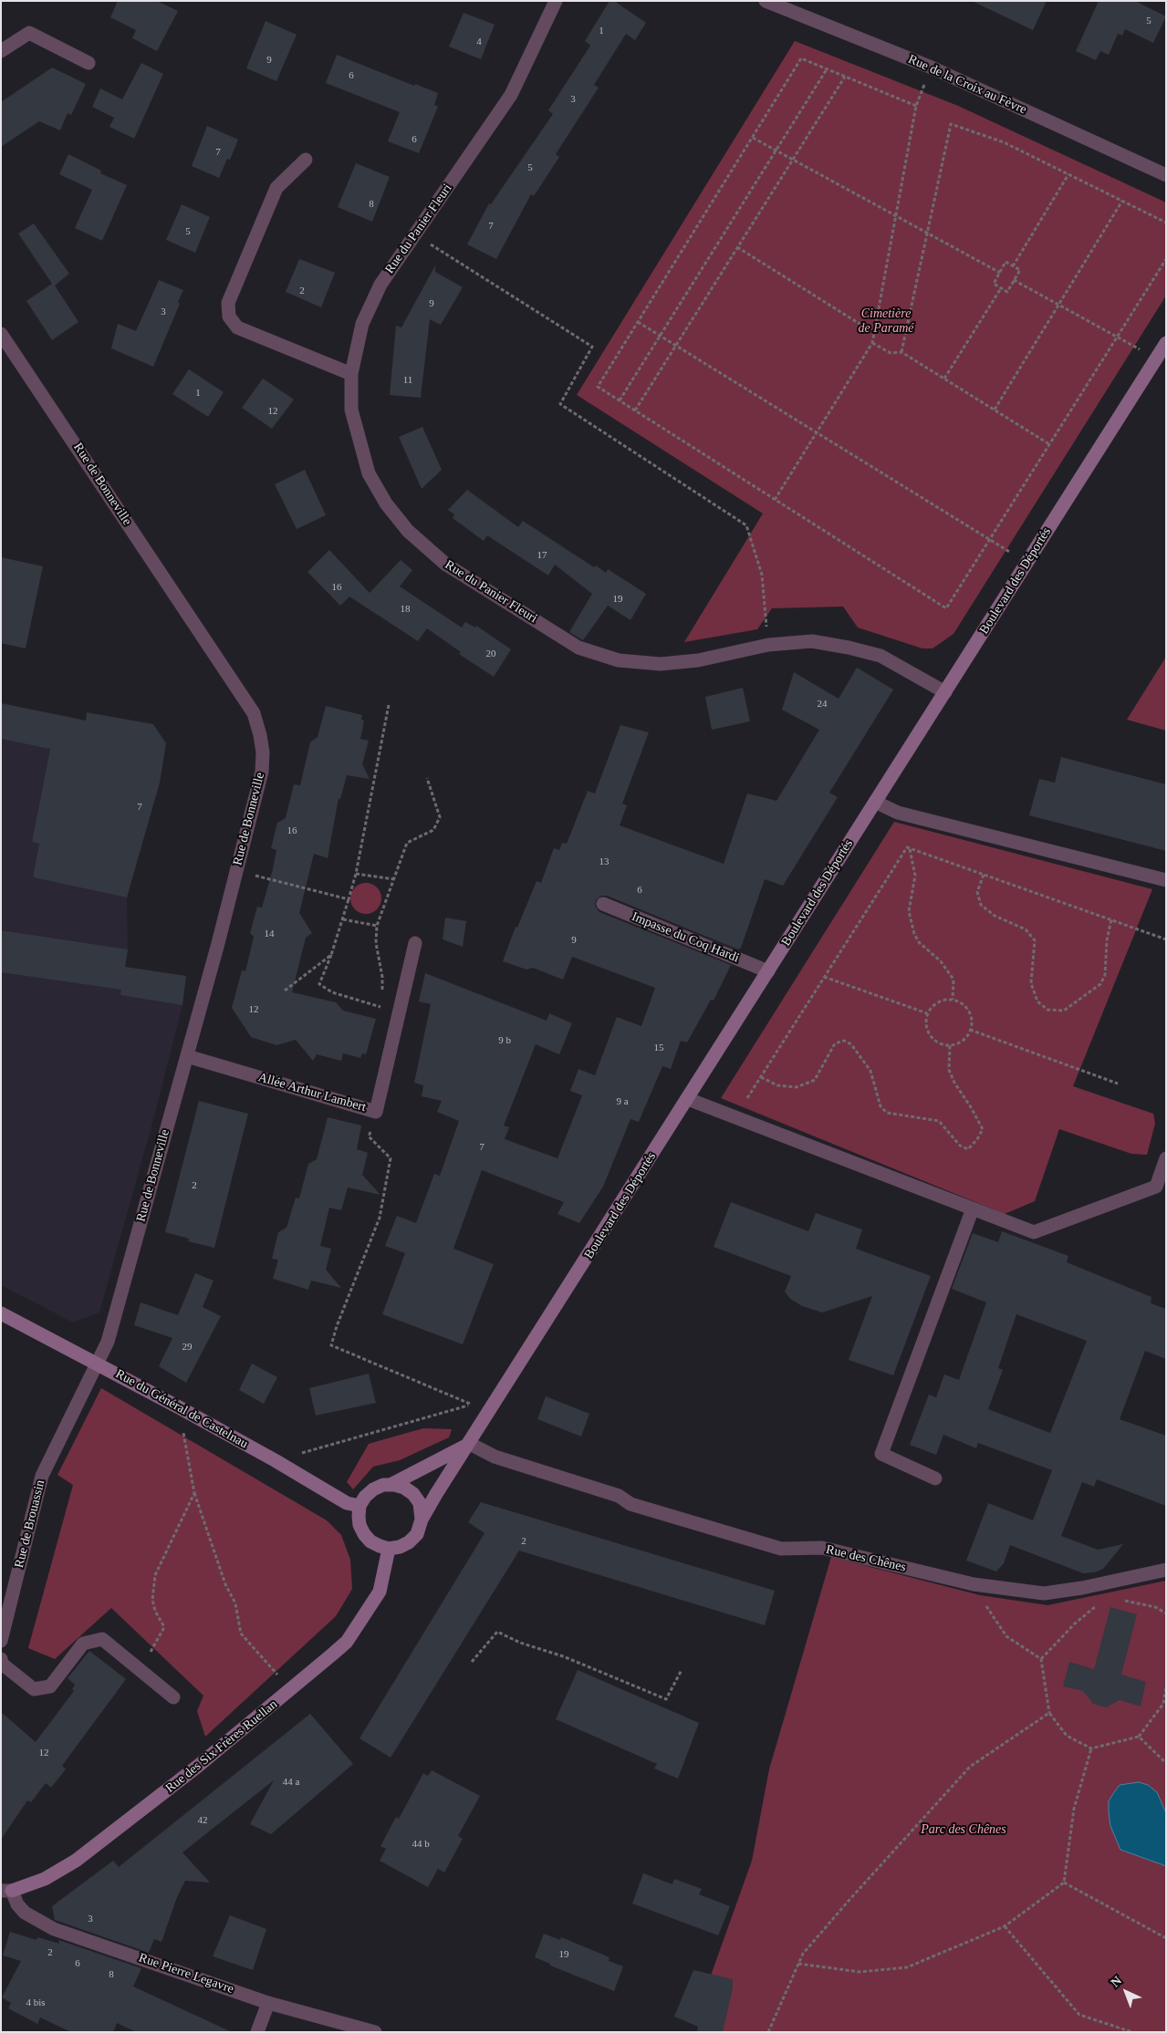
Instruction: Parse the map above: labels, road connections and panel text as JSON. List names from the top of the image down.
{
  "streets": {
    "main road": ["Boulevard des Déportés", "Rue du Général de Castelnau", "Rue des Six Frères Ruellan"],
    "street": [
      "Rue de la Croix au Fèvre",
      "Rue du Panier Fleuri",
      "Rue de Bonneville",
      "Impasse du Coq Hardi",
      "Allée Arthur Lambert",
      "Rue de Brouassin",
      "Rue des Chênes",
      "Rue Pierre Legavre"
    ]
  },
  "crossings": [
    ["Rue du Panier Fleuri", "Boulevard des Déportés"],
    ["Rue de Bonneville", "Allée Arthur Lambert"],
    ["Rue de Bonneville", "Rue du Général de Castelnau"],
    ["Rue de Bonneville", "Rue de Brouassin"],
    ["Boulevard des Déportés", "Impasse du Coq Hardi"],
    ["Boulevard des Déportés", "Rue du Général de Castelnau"],
    ["Boulevard des Déportés", "Rue des Chênes"],
    ["Boulevard des Déportés", "Rue des Six Frères Ruellan"],
    ["Rue du Général de Castelnau", "Rue de Brouassin"],
    ["Rue du Général de Castelnau", "Rue des Six Frères Ruellan"],
    ["Rue des Six Frères Ruellan", "Rue Pierre Legavre"]
  ],
  "parks": ["Cimetière de Paramé", "Parc des Chênes"],
  "house_numbers": [
    "5",
    "1",
    "4",
    "9",
    "6",
    "3",
    "6",
    "7",
    "5",
    "8",
    "7",
    "5",
    "2",
    "9",
    "3",
    "11",
    "1",
    "12",
    "17",
    "16",
    "19",
    "18",
    "20",
    "24",
    "7",
    "16",
    "13",
    "6",
    "14",
    "9",
    "12",
    "9 b",
    "15",
    "9 a",
    "7",
    "2",
    "29",
    "2",
    "12",
    "44 a",
    "42",
    "44 b",
    "3",
    "2",
    "19",
    "6",
    "8",
    "4 bis"
  ],
  "north": "top left"
}
